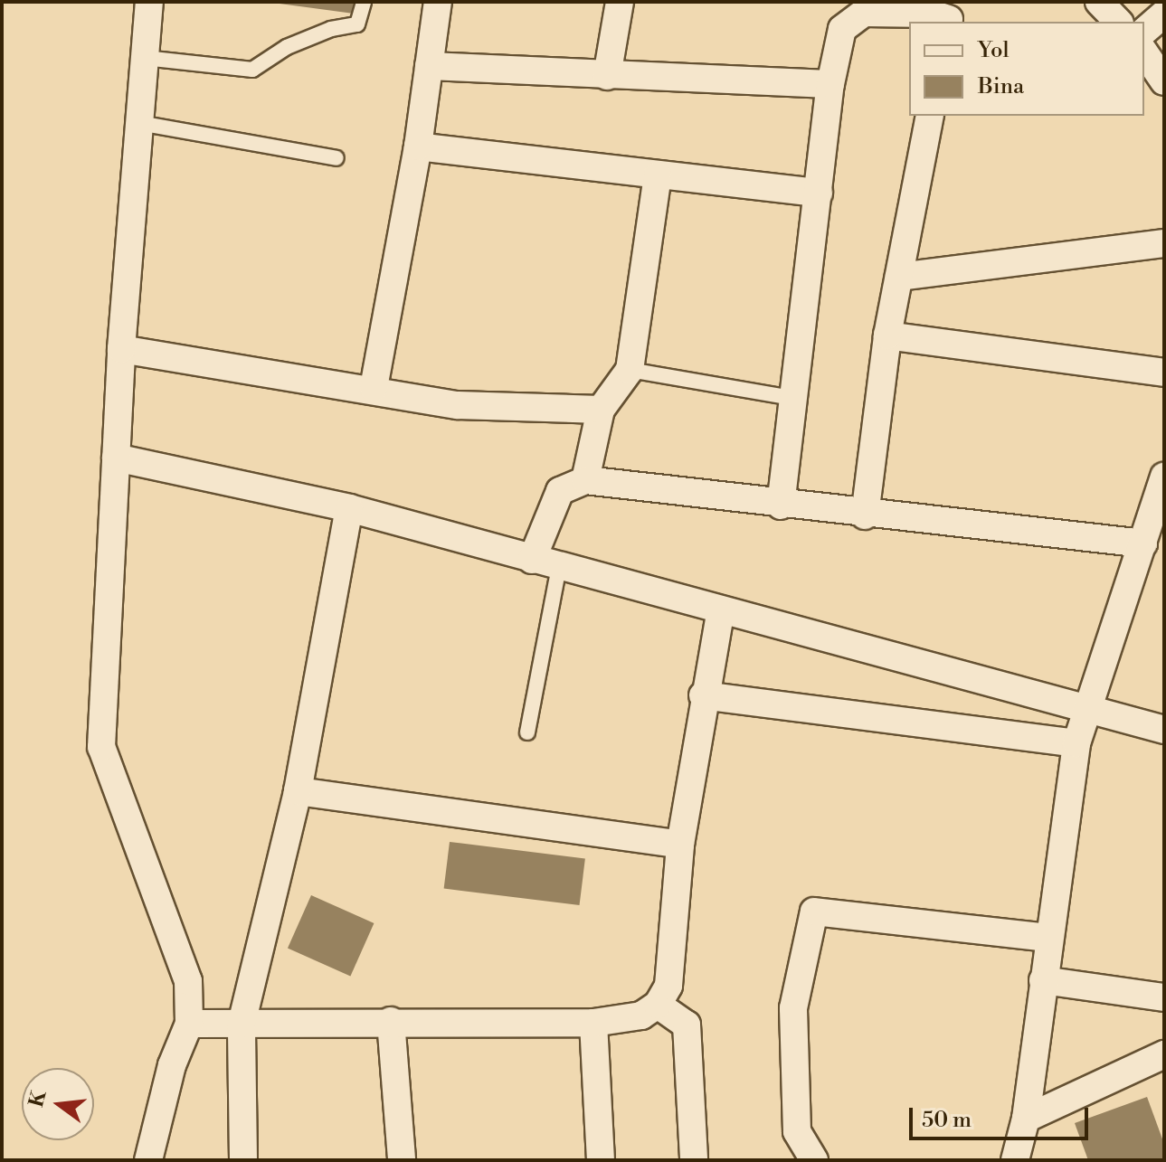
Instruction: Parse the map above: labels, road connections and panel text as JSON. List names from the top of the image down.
{
  "legend": ["Yol", "Bina"],
  "scale_bar": "50 m",
  "north": "left"
}
